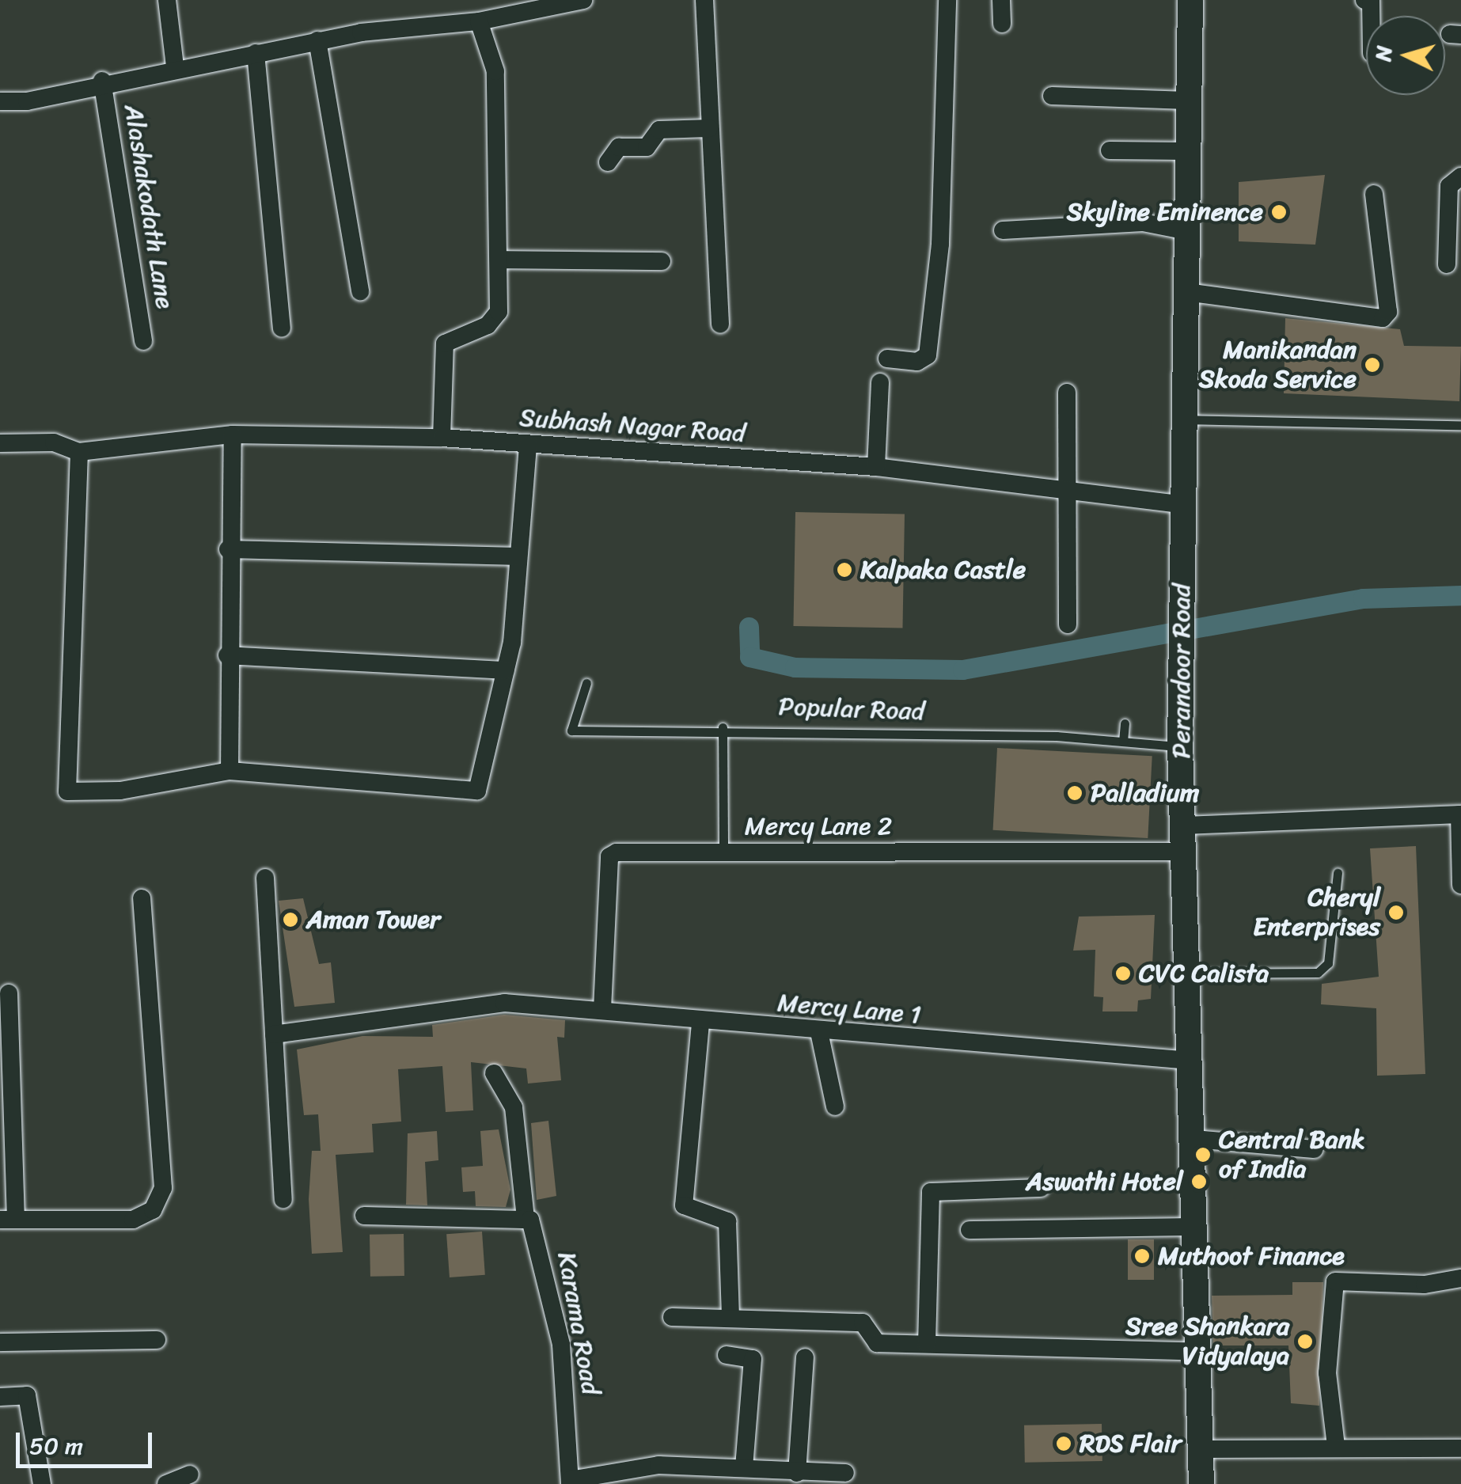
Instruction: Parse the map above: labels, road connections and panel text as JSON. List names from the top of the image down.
{
  "streets": {
    "main road": ["Perandoor Road"],
    "street": [
      "Alashakodath Lane",
      "Subhash Nagar Road",
      "Mercy Lane 2",
      "Mercy Lane 1",
      "Karama Road"
    ],
    "lane": ["Popular Road"]
  },
  "crossings": [
    ["Subhash Nagar Road", "Perandoor Road"],
    ["Perandoor Road", "Popular Road"],
    ["Perandoor Road", "Mercy Lane 2"],
    ["Perandoor Road", "Mercy Lane 1"],
    ["Mercy Lane 2", "Mercy Lane 1"]
  ],
  "places": [
    "Skyline Eminence",
    "Manikandan Skoda Service",
    "Kalpaka Castle",
    "Palladium",
    "Cheryl Enterprises",
    "Aman Tower",
    "CVC Calista",
    "Central Bank of India",
    "Aswathi Hotel",
    "Muthoot Finance",
    "Sree Shankara Vidyalaya",
    "RDS Flair"
  ],
  "scale_bar": "50 m",
  "north": "left"
}
